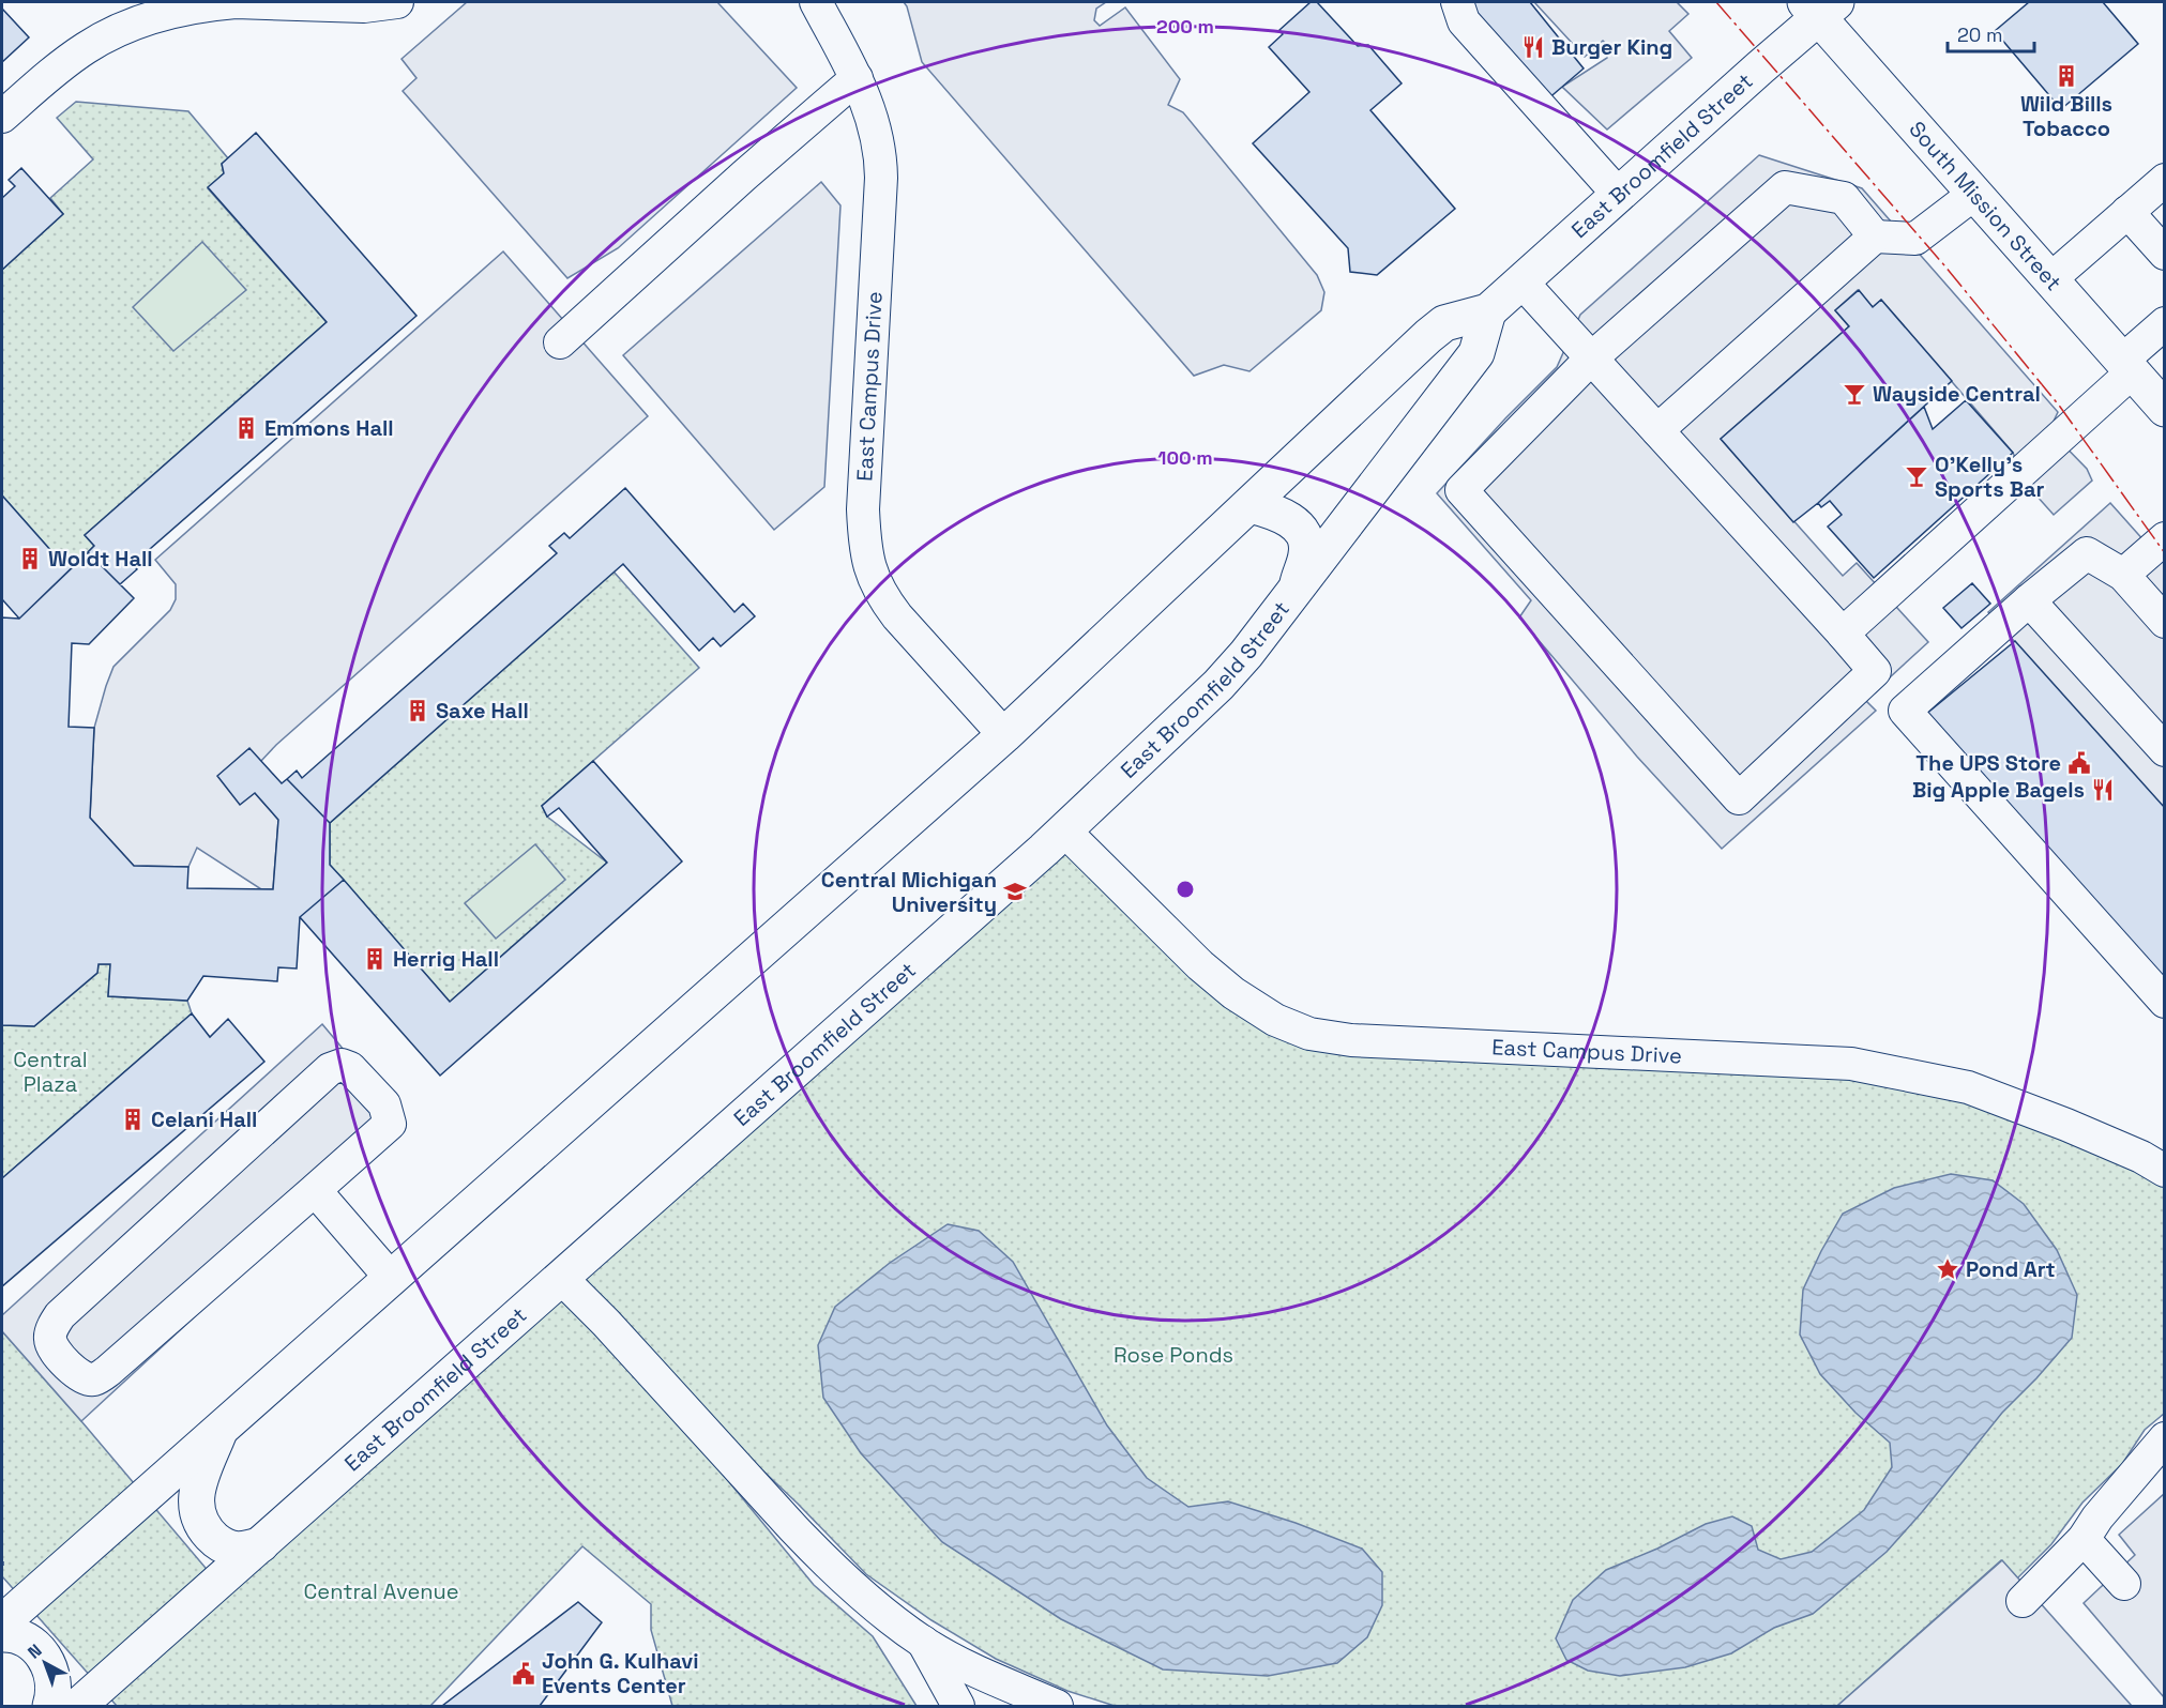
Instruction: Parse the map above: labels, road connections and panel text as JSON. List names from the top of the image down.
{
  "streets": {
    "main road": ["East Broomfield Street", "South Mission Street"],
    "street": ["East Campus Drive"]
  },
  "crossings": [
    ["East Broomfield Street", "South Mission Street"],
    ["East Broomfield Street", "East Campus Drive"]
  ],
  "parks": ["Central Plaza", "Rose Ponds", "Central Avenue"],
  "places": {
    "restaurant": ["Burger King", "Big Apple Bagels"],
    "building": [
      "Wild Bills Tobacco",
      "Emmons Hall",
      "Woldt Hall",
      "Saxe Hall",
      "Herrig Hall",
      "Celani Hall"
    ],
    "bar": ["Wayside Central", "O'Kelly's Sports Bar"],
    "public building": ["The UPS Store", "John G. Kulhavi Events Center"],
    "school or university": ["Central Michigan University"],
    "place": ["Pond Art"]
  },
  "scale_bar": "20 m",
  "north": "top left",
  "rings": ["200 m", "100 m"]
}
